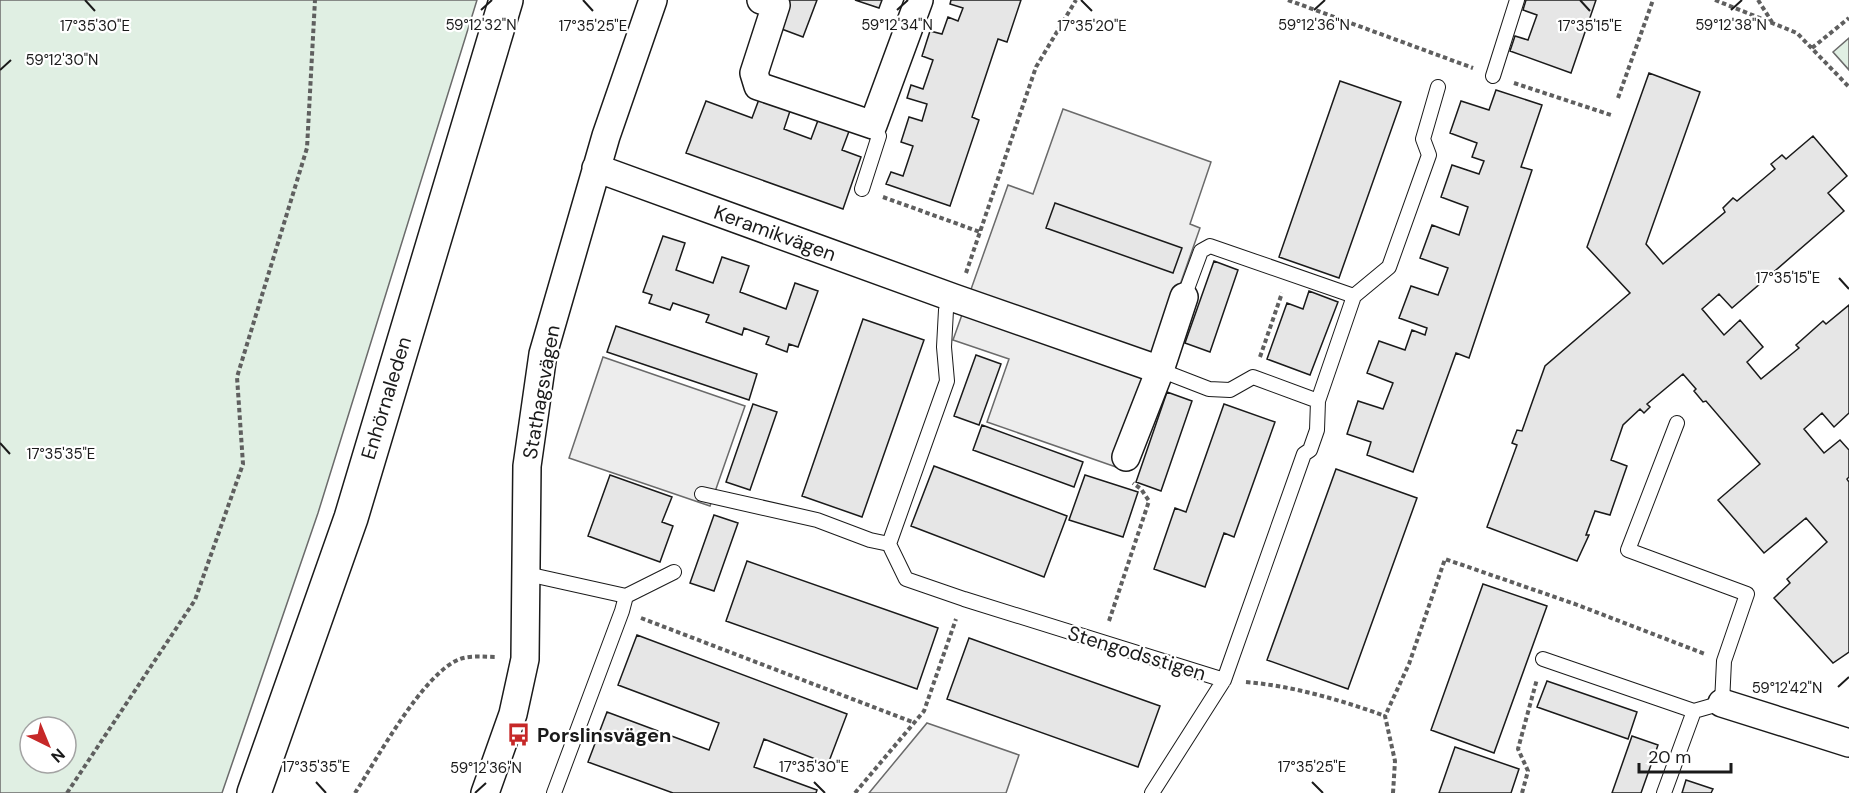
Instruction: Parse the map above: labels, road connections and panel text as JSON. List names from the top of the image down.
{
  "streets": {
    "street": ["Keramikvägen", "Stathagsvägen", "Enhörnaleden"],
    "lane": ["Stengodsstigen"]
  },
  "crossings": [
    ["Keramikvägen", "Stathagsvägen"]
  ],
  "places": {
    "bus stop": ["Porslinsvägen"]
  },
  "scale_bar": "20 m",
  "north": "bottom right",
  "coordinates": [
    "59°12'32\"N",
    "59°12'34\"N",
    "59°12'36\"N",
    "59°12'38\"N",
    "17°35'30\"E",
    "17°35'25\"E",
    "17°35'20\"E",
    "17°35'15\"E",
    "59°12'30\"N",
    "17°35'35\"E",
    "59°12'42\"N"
  ]
}
